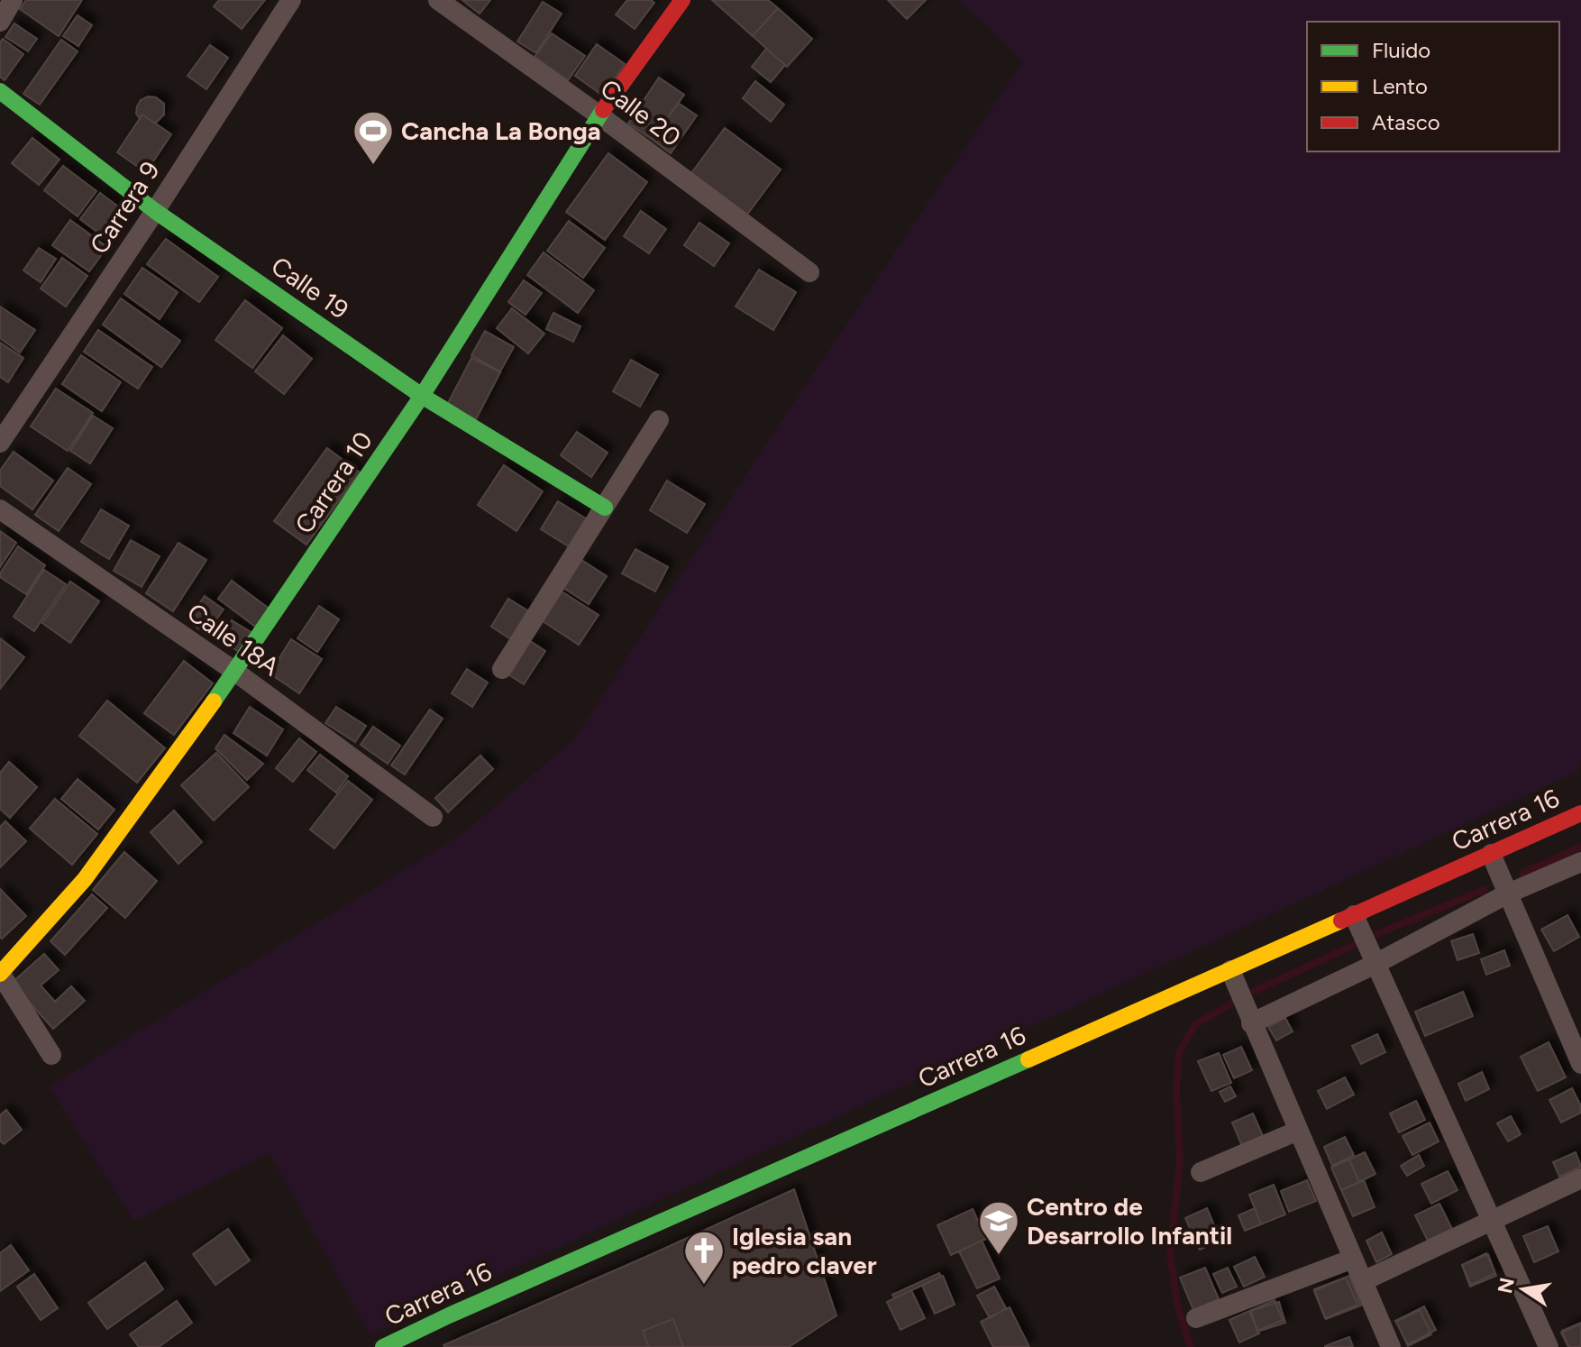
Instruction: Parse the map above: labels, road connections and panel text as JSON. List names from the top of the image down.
{
  "streets": {
    "street": [
      "Calle 20",
      "Carrera 9",
      "Calle 19",
      "Carrera 10",
      "Calle 18A",
      "Carrera 16"
    ]
  },
  "crossings": [
    ["Calle 20", "Carrera 10"],
    ["Carrera 9", "Calle 19"],
    ["Calle 19", "Carrera 10"],
    ["Carrera 10", "Calle 18A"]
  ],
  "places": {
    "sports": ["Cancha La Bonga"],
    "school or university": ["Centro de Desarrollo Infantil"],
    "church": ["Iglesia san pedro claver"]
  },
  "legend": ["Fluido", "Lento", "Atasco"],
  "north": "left"
}
